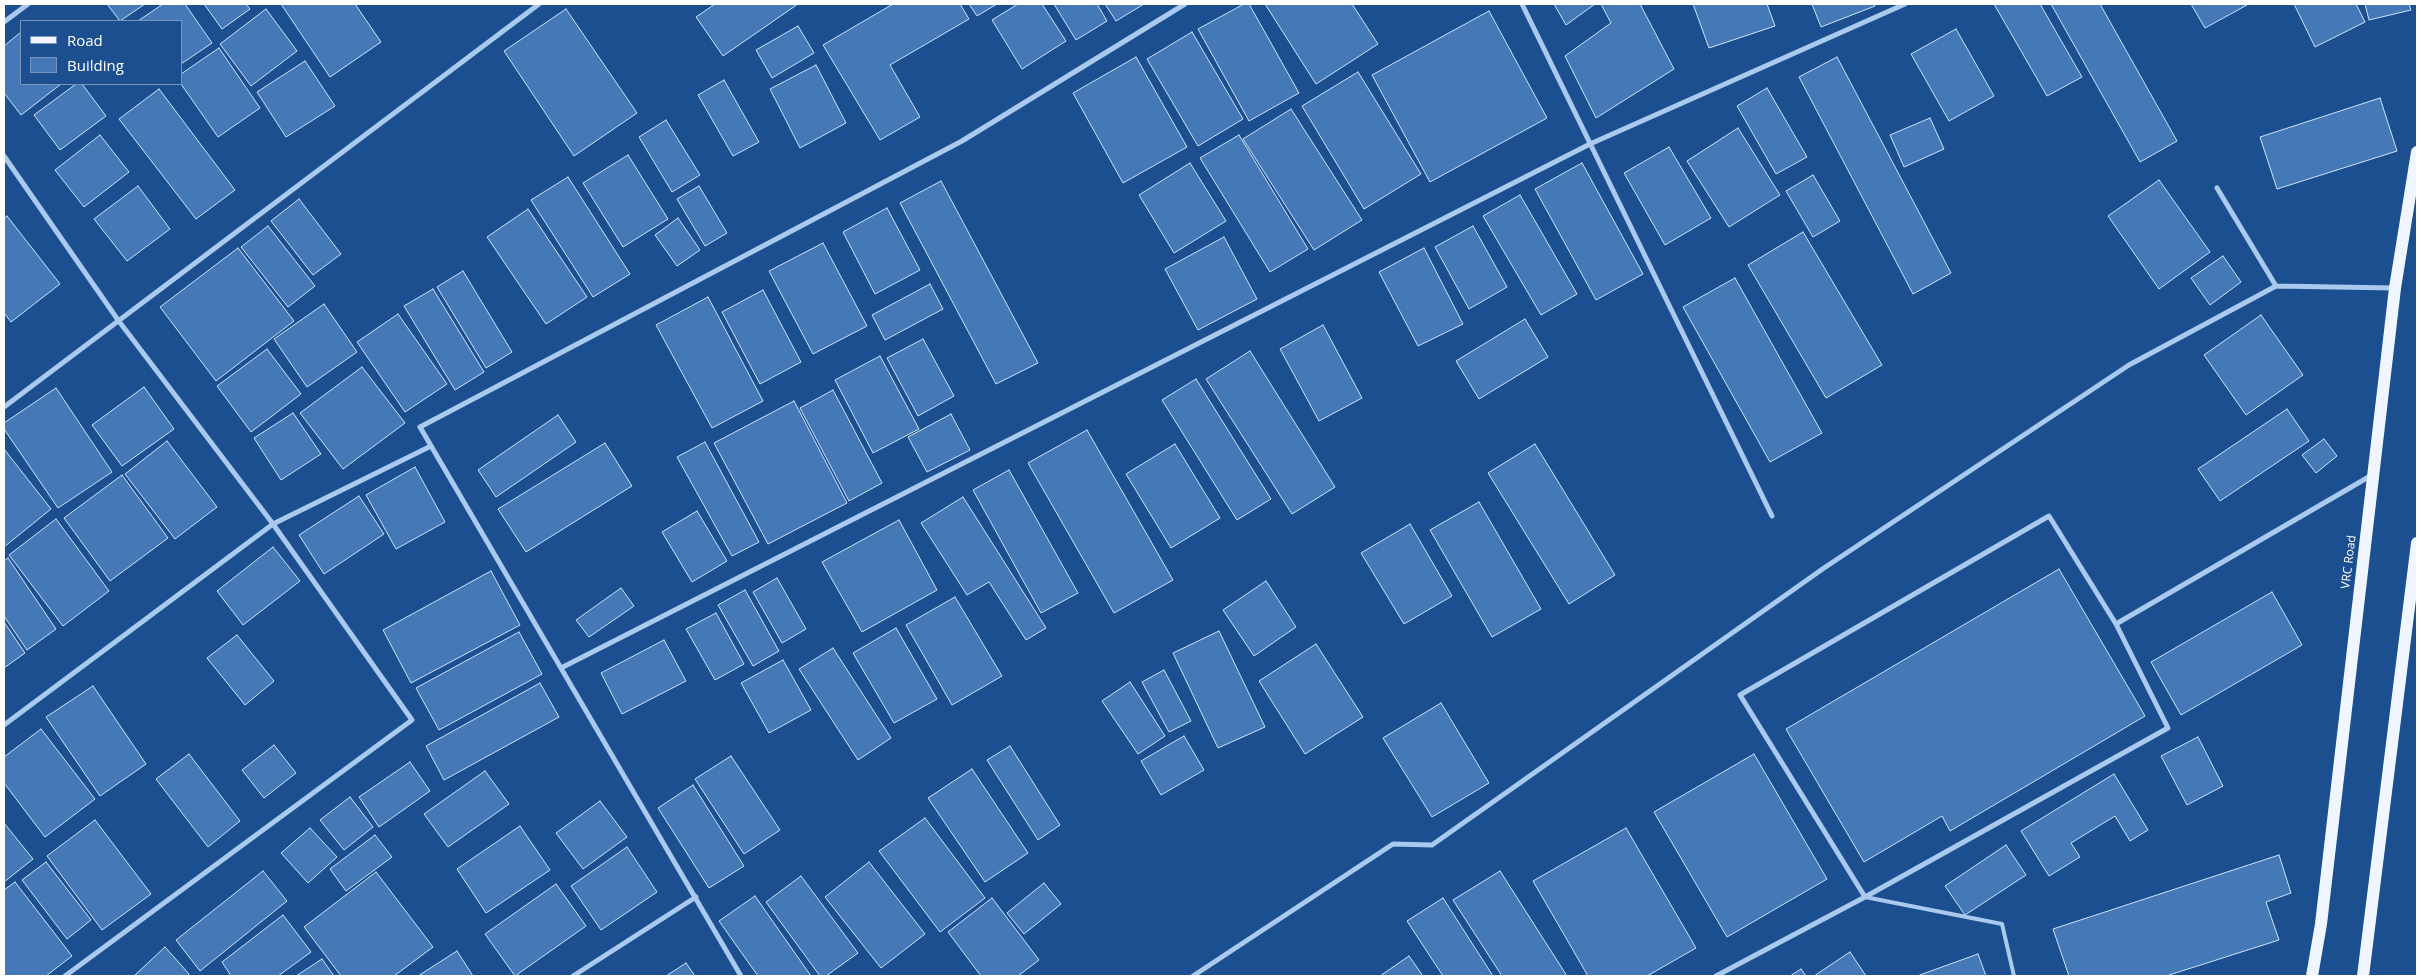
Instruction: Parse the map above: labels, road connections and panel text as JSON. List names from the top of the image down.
{
  "streets": {
    "main road": ["VRC Road"]
  },
  "legend": ["Road", "Building"]
}
